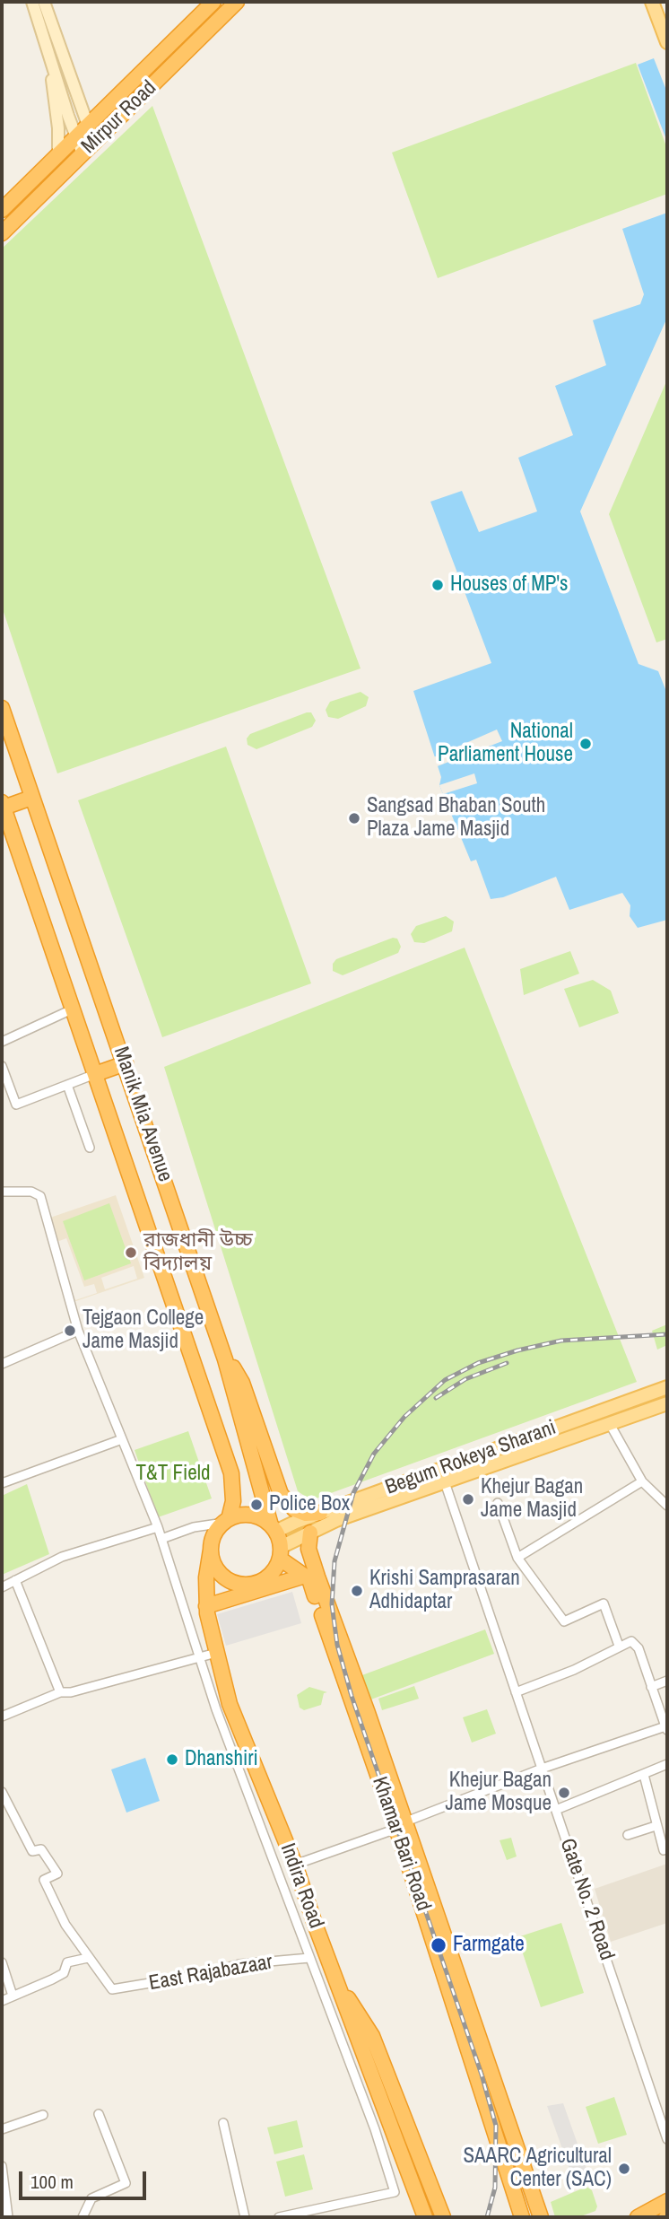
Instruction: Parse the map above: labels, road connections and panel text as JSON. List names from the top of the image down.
{
  "streets": {
    "highway": [
      "Mirpur Road",
      "Manik Mia Avenue",
      "Khamar Bari Road",
      "Indira Road"
    ],
    "main road": ["Begum Rokeya Sharani"],
    "street": ["Gate No. 2 Road", "East Rajabazaar"]
  },
  "crossings": [
    ["Manik Mia Avenue", "Begum Rokeya Sharani"],
    ["Manik Mia Avenue", "Khamar Bari Road"],
    ["Manik Mia Avenue", "Indira Road"],
    ["Begum Rokeya Sharani", "Khamar Bari Road"],
    ["Begum Rokeya Sharani", "Indira Road"],
    ["Begum Rokeya Sharani", "Gate No. 2 Road"],
    ["Khamar Bari Road", "Indira Road"],
    ["Indira Road", "East Rajabazaar"]
  ],
  "parks": ["T&T Field"],
  "places": [
    "Houses of MP's",
    "National Parliament House",
    "Sangsad Bhaban South Plaza Jame Masjid",
    "রাজধানী উচ্চ বিদ্যালয়",
    "Tejgaon College Jame Masjid",
    "Khejur Bagan Jame Masjid",
    "Police Box",
    "Krishi Samprasaran Adhidaptar",
    "Dhanshiri",
    "Khejur Bagan Jame Mosque",
    "Farmgate",
    "SAARC Agricultural Center (SAC)"
  ],
  "scale_bar": "100 m"
}
